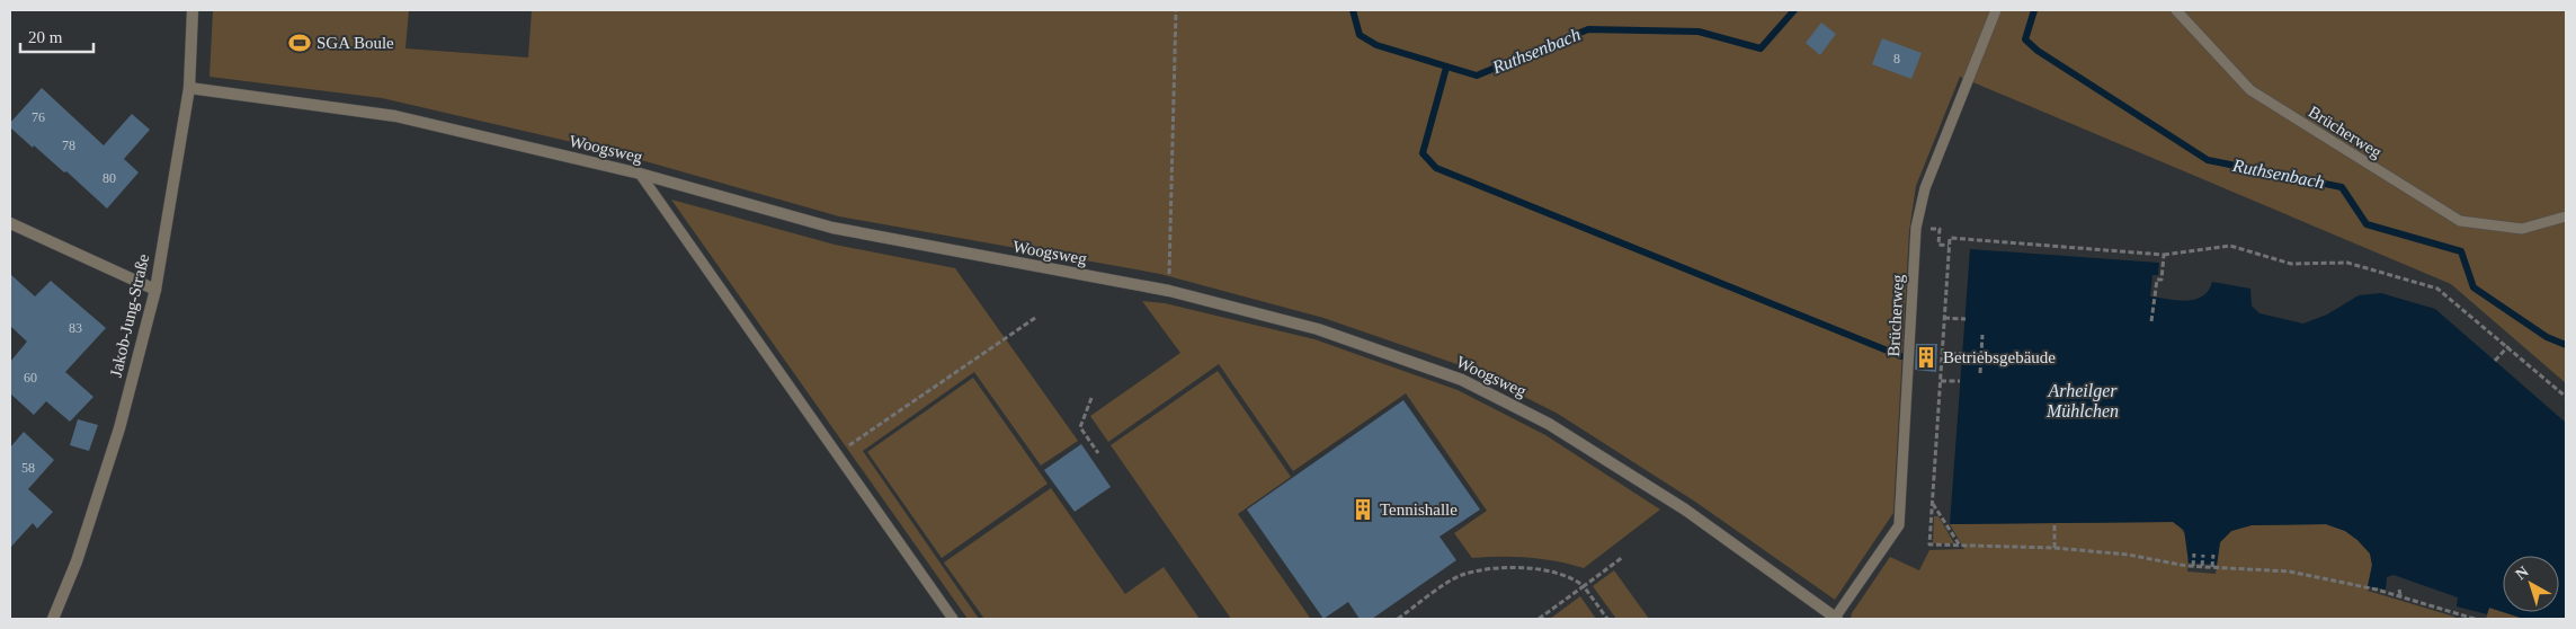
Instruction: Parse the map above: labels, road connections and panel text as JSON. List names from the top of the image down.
{
  "streets": {
    "street": ["Woogsweg", "Jakob-Jung-Straße"],
    "lane": ["Brücherweg"]
  },
  "crossings": [
    ["Brücherweg", "Woogsweg"],
    ["Woogsweg", "Jakob-Jung-Straße"]
  ],
  "water": ["Ruthsenbach", "Arheilger Mühlchen"],
  "places": {
    "sports": ["SGA Boule"],
    "building": ["Betriebsgebäude", "Tennishalle"]
  },
  "house_numbers": [
    "8",
    "76",
    "78",
    "80",
    "83",
    "60",
    "58"
  ],
  "scale_bar": "20 m",
  "north": "top left"
}
